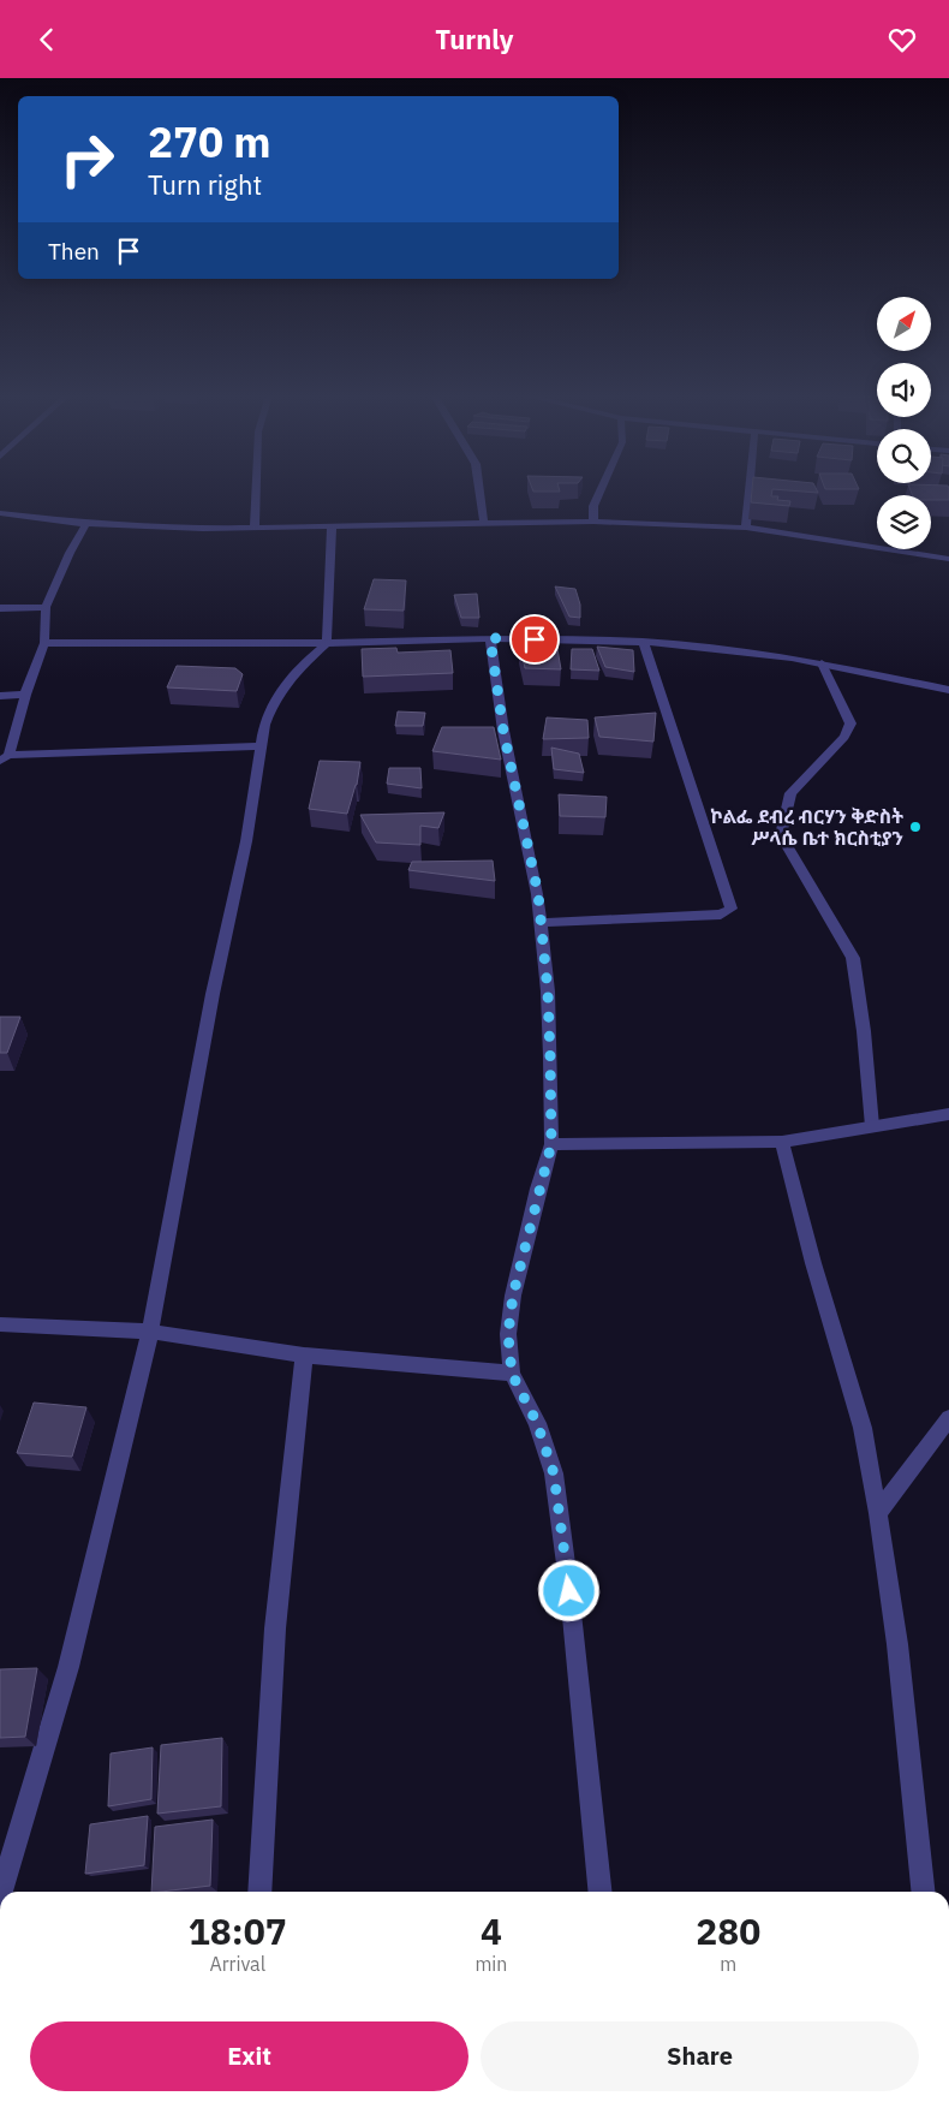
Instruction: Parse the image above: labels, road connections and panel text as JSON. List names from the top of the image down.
{
  "places": ["ኮልፌ ደብረ ብርሃን ቅድስት ሥላሴ ቤተ ክርስቲያን"],
  "north": "top right",
  "page": {
    "header": "Turnly",
    "turn": ["270 m", "Turn right"],
    "then": "Then",
    "eta": [
      "18:07",
      "Arrival",
      "4",
      "min",
      "280",
      "m"
    ],
    "buttons": ["Exit", "Share"]
  }
}
